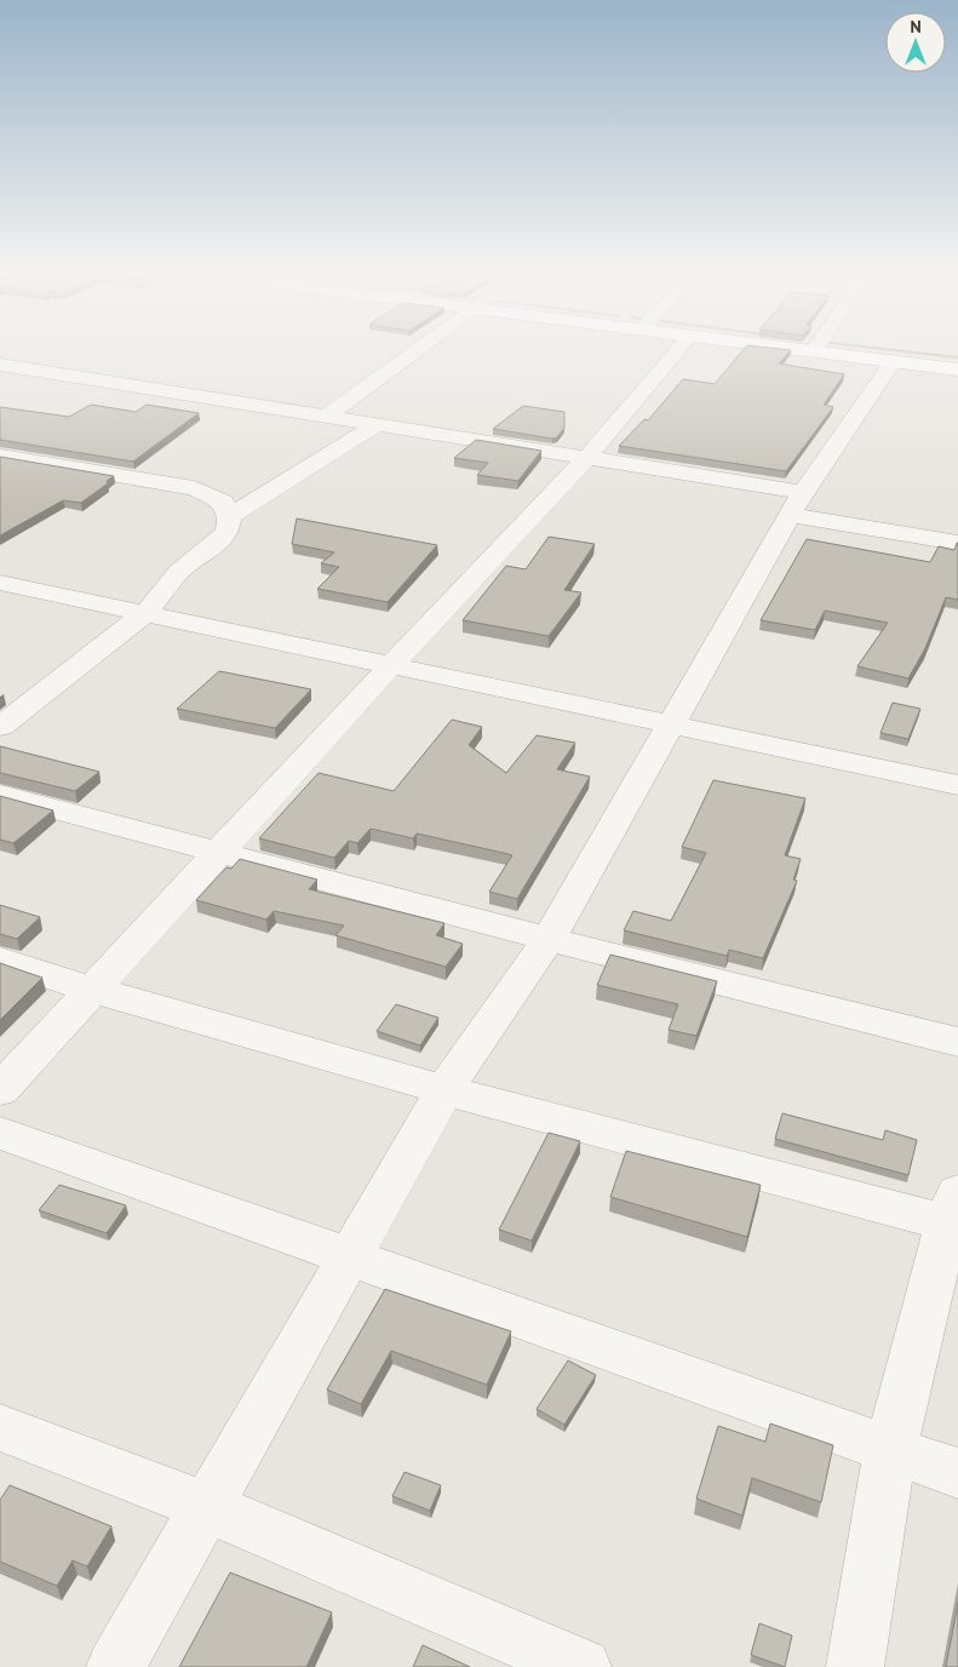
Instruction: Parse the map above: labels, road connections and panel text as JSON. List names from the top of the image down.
{
  "north": "top"
}
